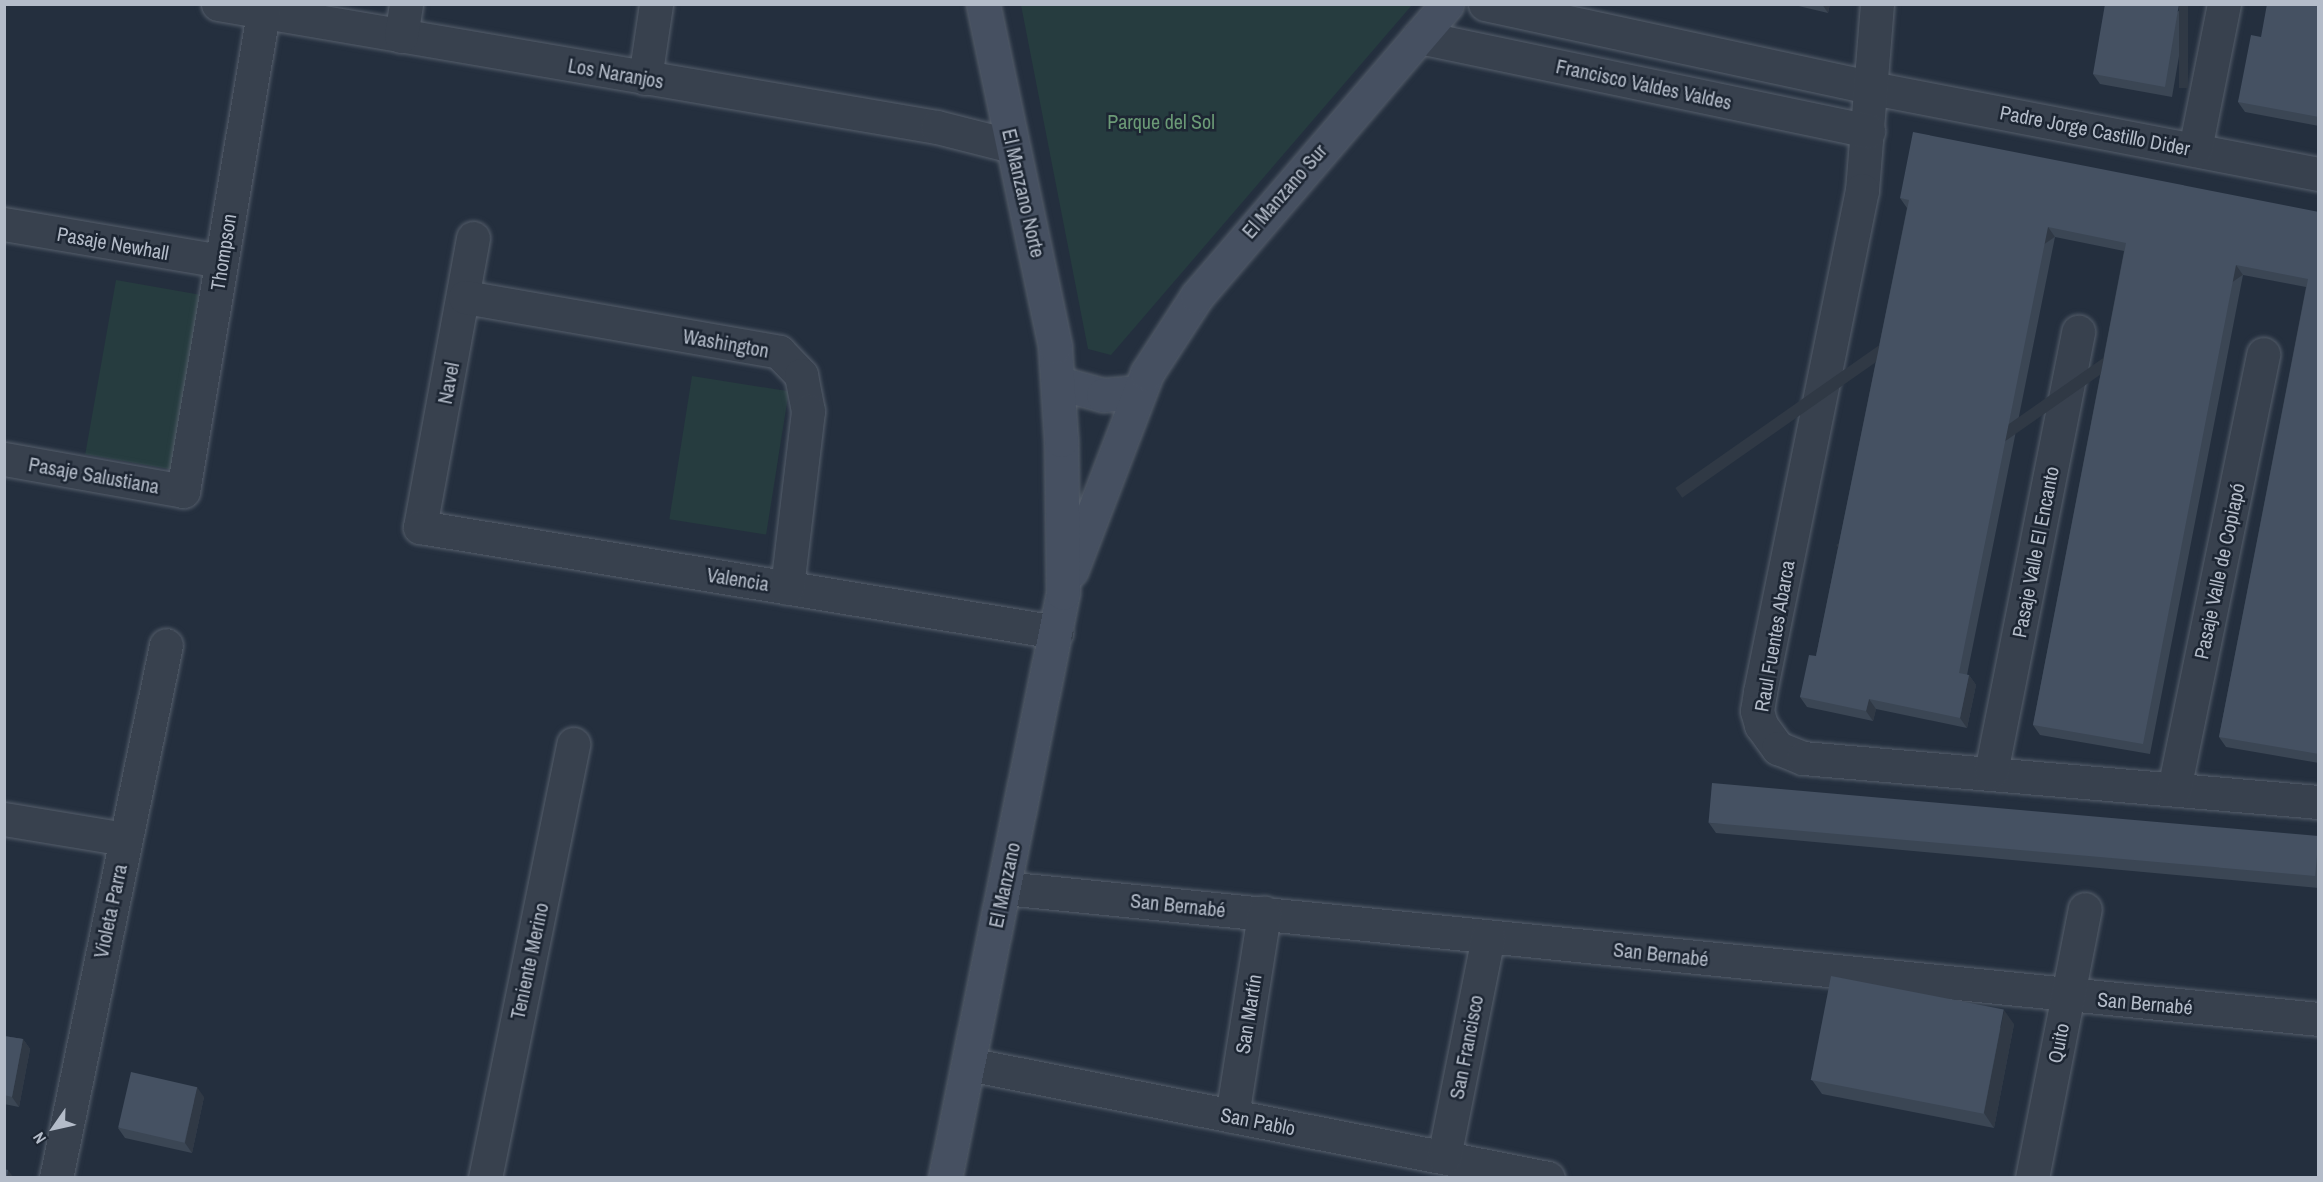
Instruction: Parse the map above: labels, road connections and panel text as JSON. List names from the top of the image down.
{
  "streets": {
    "street": [
      "Los Naranjos",
      "Francisco Valdes Valdes",
      "Padre Jorge Castillo Dider",
      "El Manzano Sur",
      "El Manzano Norte",
      "Pasaje Newhall",
      "Thompson",
      "Washington",
      "Navel",
      "Pasaje Salustiana",
      "Pasaje Valle El Encanto",
      "Pasaje Valle de Copiapó",
      "Valencia",
      "Raul Fuentes Abarca",
      "El Manzano",
      "San Bernabé",
      "Violeta Parra",
      "Teniente Merino",
      "San Martín",
      "Quito",
      "San Francisco",
      "San Pablo"
    ]
  },
  "crossings": [
    ["Los Naranjos", "El Manzano Norte"],
    ["Los Naranjos", "Thompson"],
    ["Francisco Valdes Valdes", "El Manzano Sur"],
    ["Francisco Valdes Valdes", "Raul Fuentes Abarca"],
    ["Padre Jorge Castillo Dider", "Raul Fuentes Abarca"],
    ["El Manzano Sur", "El Manzano"],
    ["El Manzano Norte", "El Manzano"],
    ["Pasaje Newhall", "Thompson"],
    ["Thompson", "Pasaje Salustiana"],
    ["Washington", "Navel"],
    ["Washington", "Valencia"],
    ["Navel", "Valencia"],
    ["Pasaje Valle El Encanto", "Raul Fuentes Abarca"],
    ["Pasaje Valle de Copiapó", "Raul Fuentes Abarca"],
    ["Valencia", "El Manzano"],
    ["El Manzano", "San Bernabé"],
    ["El Manzano", "San Pablo"],
    ["San Bernabé", "San Martín"],
    ["San Bernabé", "Quito"],
    ["San Bernabé", "San Francisco"],
    ["San Martín", "San Pablo"],
    ["San Francisco", "San Pablo"]
  ],
  "parks": ["Parque del Sol"],
  "north": "bottom left"
}
